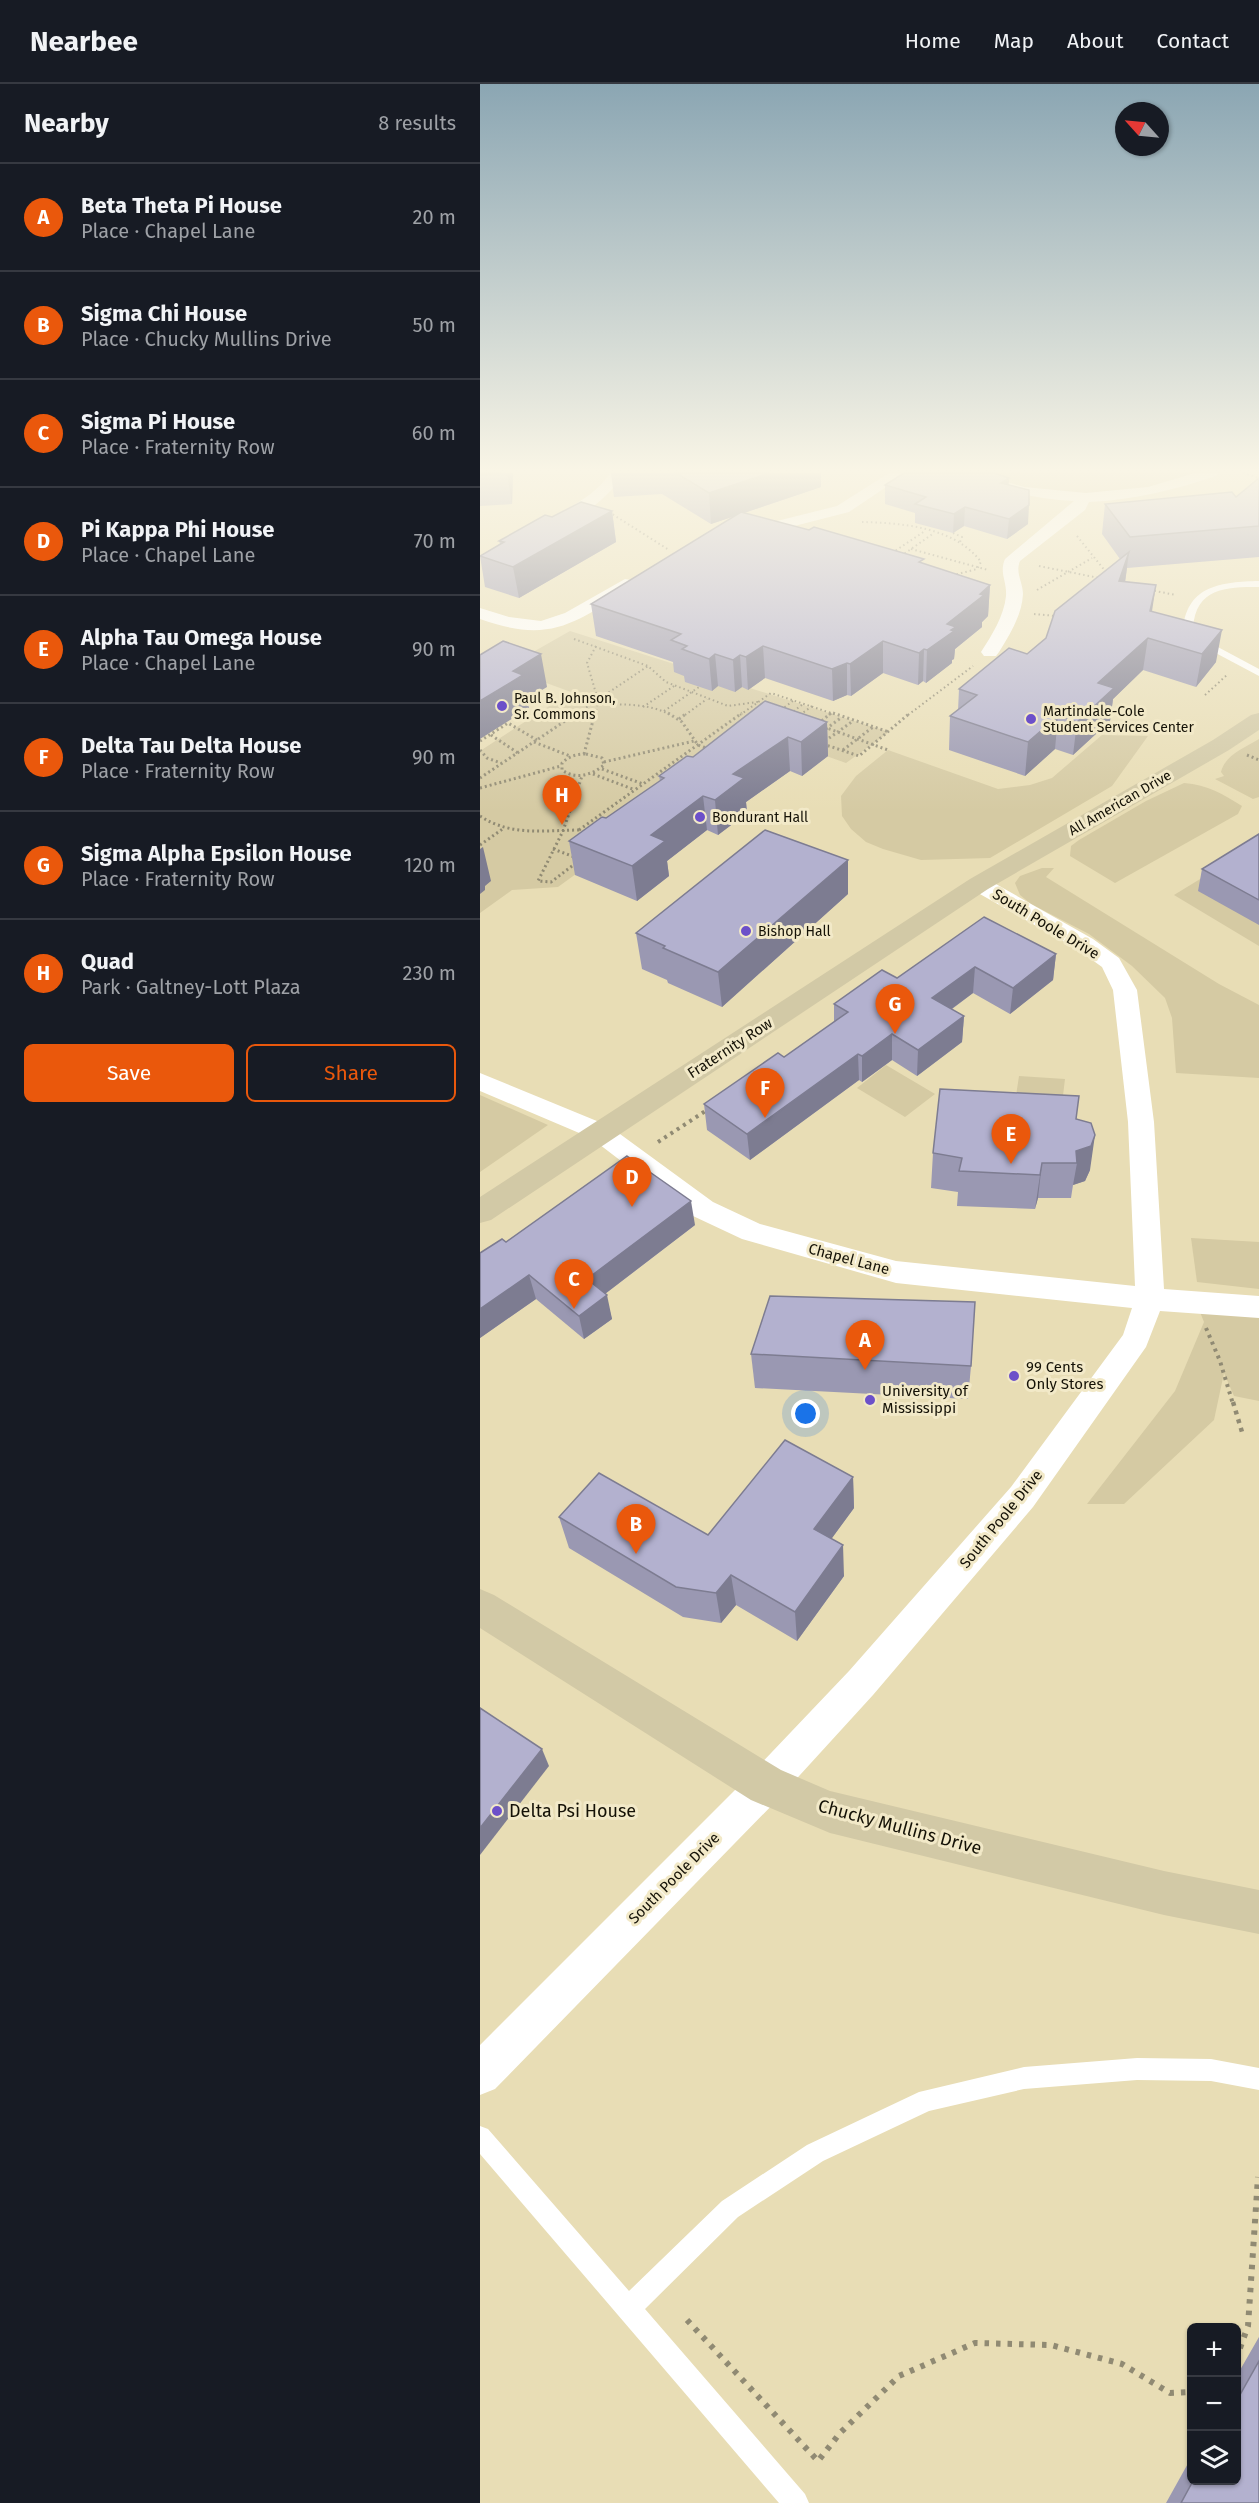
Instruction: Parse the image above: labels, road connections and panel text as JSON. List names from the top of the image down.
{
  "streets": {
    "street": [
      "All American Drive",
      "South Poole Drive",
      "Fraternity Row",
      "Chapel Lane",
      "Chucky Mullins Drive"
    ]
  },
  "crossings": [
    ["All American Drive", "South Poole Drive"],
    ["All American Drive", "Fraternity Row"],
    ["South Poole Drive", "Fraternity Row"],
    ["South Poole Drive", "Chapel Lane"],
    ["South Poole Drive", "Chucky Mullins Drive"],
    ["Fraternity Row", "Chapel Lane"]
  ],
  "places": [
    "Paul B. Johnson, Sr. Commons",
    "Martindale-Cole Student Services Center",
    "Bondurant Hall",
    "Bishop Hall",
    "99 Cents Only Stores",
    "University of Mississippi",
    "Delta Psi House"
  ],
  "north": "top left",
  "page": {
    "header": "Nearbee",
    "nav": [
      "Home",
      "Map",
      "About",
      "Contact"
    ],
    "heading": ["Nearby", "8 results"],
    "list": [
      {
        "mark": "A",
        "name": "Beta Theta Pi House",
        "note": "Place · Chapel Lane",
        "value": "20 m"
      },
      {
        "mark": "B",
        "name": "Sigma Chi House",
        "note": "Place · Chucky Mullins Drive",
        "value": "50 m"
      },
      {
        "mark": "C",
        "name": "Sigma Pi House",
        "note": "Place · Fraternity Row",
        "value": "60 m"
      },
      {
        "mark": "D",
        "name": "Pi Kappa Phi House",
        "note": "Place · Chapel Lane",
        "value": "70 m"
      },
      {
        "mark": "E",
        "name": "Alpha Tau Omega House",
        "note": "Place · Chapel Lane",
        "value": "90 m"
      },
      {
        "mark": "F",
        "name": "Delta Tau Delta House",
        "note": "Place · Fraternity Row",
        "value": "90 m"
      },
      {
        "mark": "G",
        "name": "Sigma Alpha Epsilon House",
        "note": "Place · Fraternity Row",
        "value": "120 m"
      },
      {
        "mark": "H",
        "name": "Quad",
        "note": "Park · Galtney-Lott Plaza",
        "value": "230 m"
      }
    ],
    "pins": [
      "H",
      "G",
      "F",
      "E",
      "D",
      "C",
      "A",
      "B"
    ],
    "buttons": ["Save", "Share"],
    "map_buttons": ["+", "−"]
  }
}
